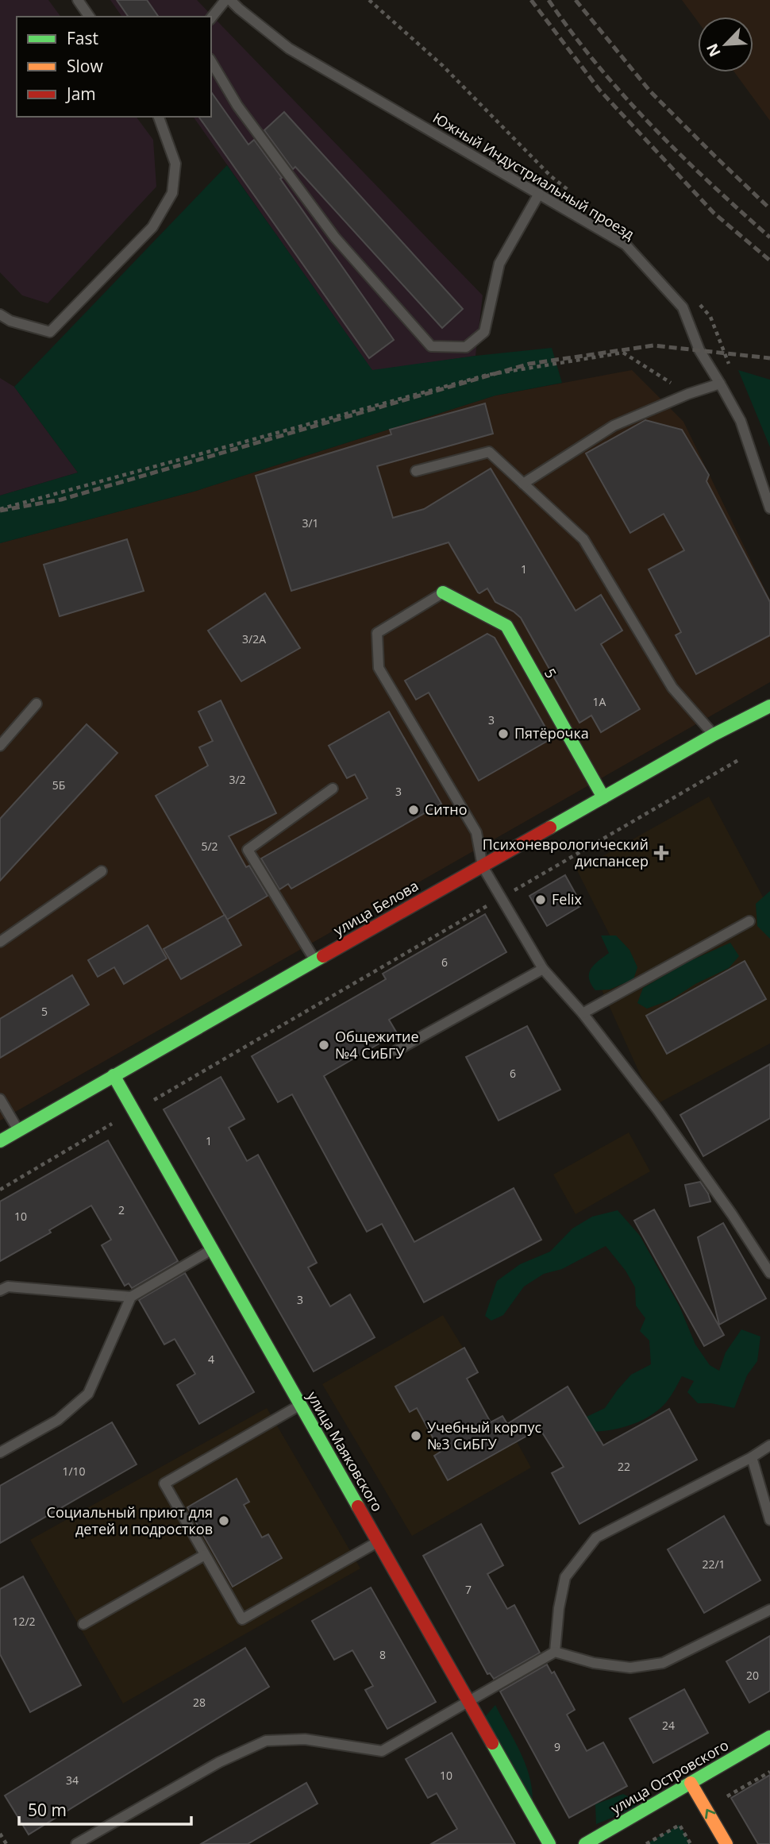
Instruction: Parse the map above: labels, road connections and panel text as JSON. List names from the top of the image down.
{
  "streets": {
    "street": [
      "5",
      "улица Белова",
      "улица Маяковского",
      "улица Островского"
    ],
    "lane": ["Южный Индустриальный проезд"]
  },
  "crossings": [
    ["5", "улица Белова"],
    ["улица Белова", "улица Маяковского"]
  ],
  "places": {
    "other": [
      "Пятёрочка",
      "Ситно",
      "Felix",
      "Общежитие №4 СиБГУ",
      "Учебный корпус №3 СиБГУ",
      "Социальный приют для детей и подростков"
    ],
    "health": ["Психоневрологический диспансер"]
  },
  "house_numbers": [
    "3/1",
    "1",
    "3/2А",
    "1А",
    "3",
    "3/2",
    "5Б",
    "3",
    "5/2",
    "6",
    "5",
    "6",
    "1",
    "2",
    "10",
    "3",
    "4",
    "22",
    "1/10",
    "22/1",
    "7",
    "12/2",
    "8",
    "20",
    "28",
    "24",
    "9",
    "10",
    "34"
  ],
  "legend": ["Fast", "Slow", "Jam"],
  "scale_bar": "50 m",
  "north": "bottom left"
}
